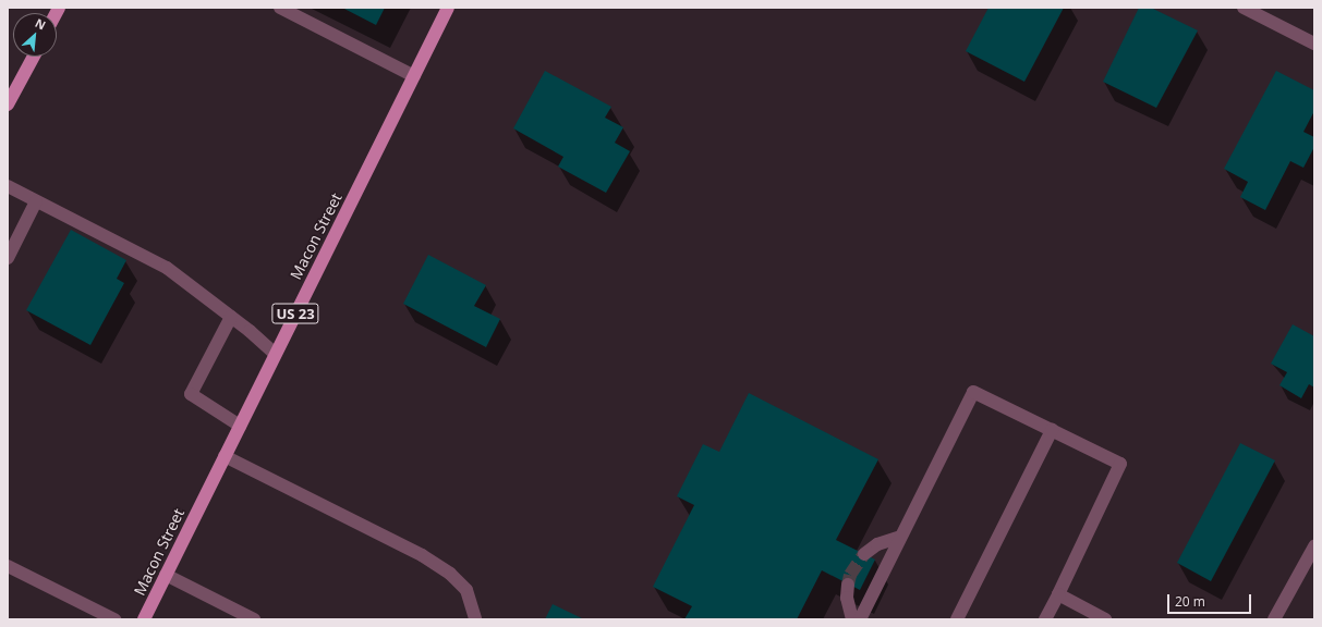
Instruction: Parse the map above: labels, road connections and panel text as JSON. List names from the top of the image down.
{
  "streets": {
    "main road": ["Macon Street", "US 23"]
  },
  "scale_bar": "20 m",
  "north": "top right"
}
